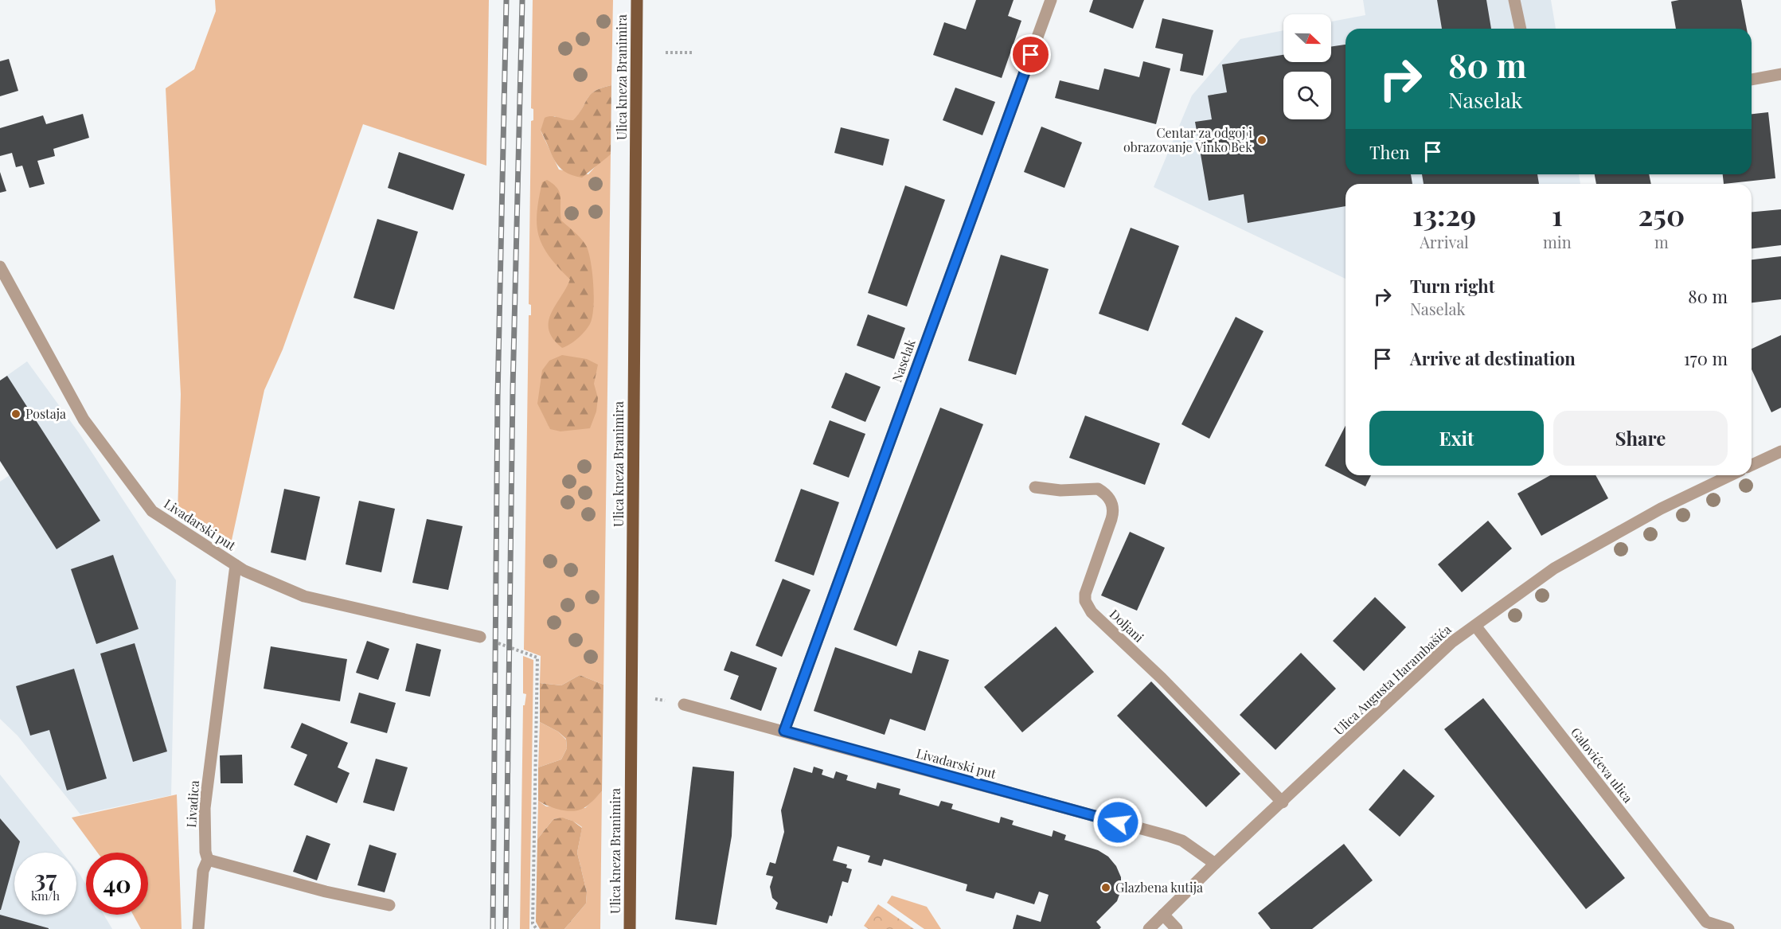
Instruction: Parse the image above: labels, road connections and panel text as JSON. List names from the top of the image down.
{
  "streets": {
    "main road": ["Ulica kneza Branimira"],
    "street": [
      "Naselak",
      "Livadarski put",
      "Doljani",
      "Ulica Augusta Harambašića",
      "Galovićeva ulica",
      "Livadica"
    ]
  },
  "crossings": [
    ["Naselak", "Livadarski put"],
    ["Livadarski put", "Ulica Augusta Harambašića"],
    ["Livadarski put", "Livadica"],
    ["Doljani", "Ulica Augusta Harambašića"],
    ["Ulica Augusta Harambašića", "Galovićeva ulica"]
  ],
  "places": ["Centar za odgoj i obrazovanje Vinko Bek", "Postaja", "Glazbena kutija"],
  "north": "right",
  "page": {
    "turn": ["80 m", "Naselak"],
    "then": "Then",
    "eta": [
      "13:29",
      "Arrival",
      "1",
      "min",
      "250",
      "m"
    ],
    "list": [
      {
        "name": "Turn right",
        "note": "Naselak",
        "value": "80 m"
      },
      {
        "name": "Arrive at destination",
        "value": "170 m"
      }
    ],
    "buttons": ["Exit", "Share"],
    "speed": "37 km/h",
    "limit": "40"
  }
}
